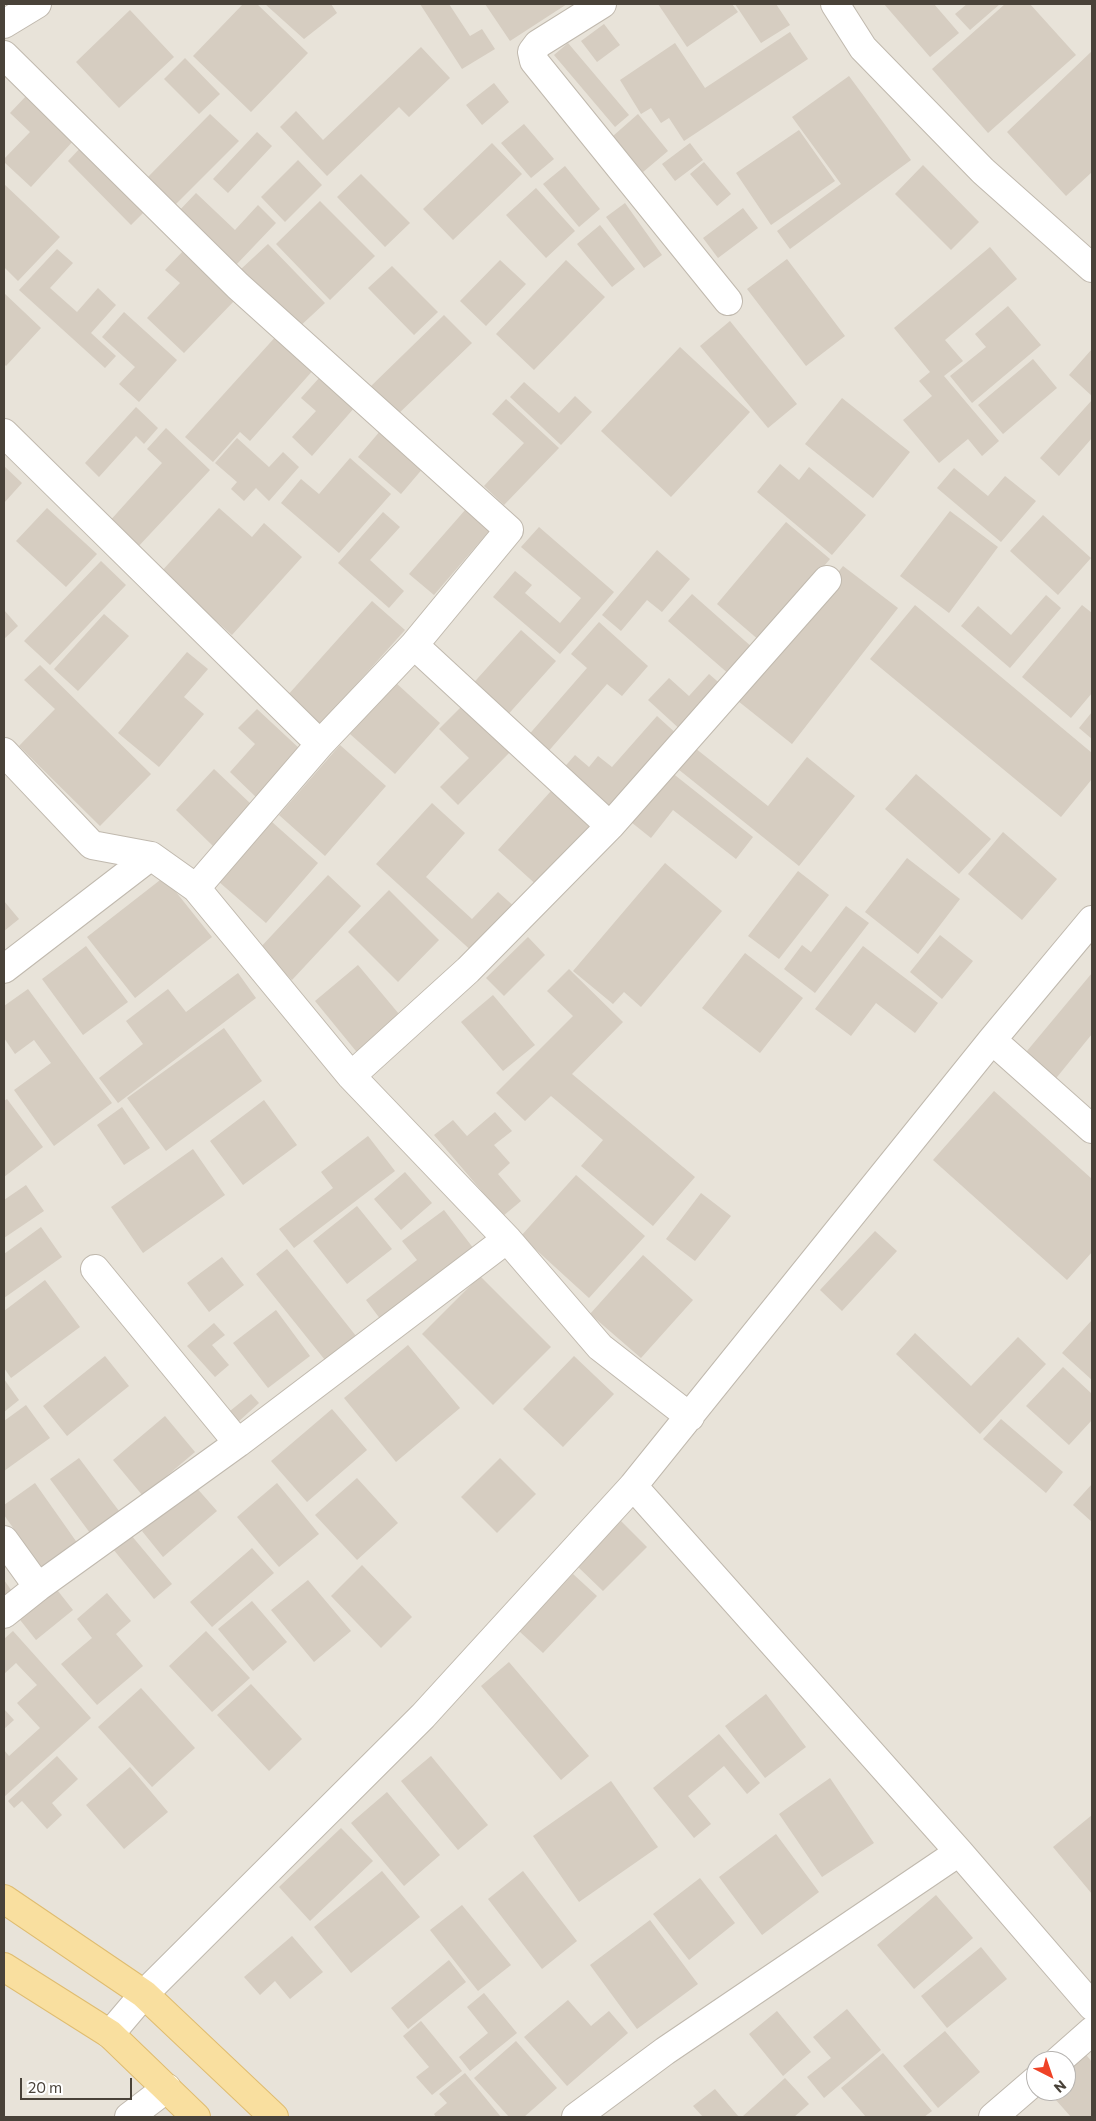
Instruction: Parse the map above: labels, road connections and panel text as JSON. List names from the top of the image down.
{
  "scale_bar": "20 m",
  "north": "bottom right"
}
